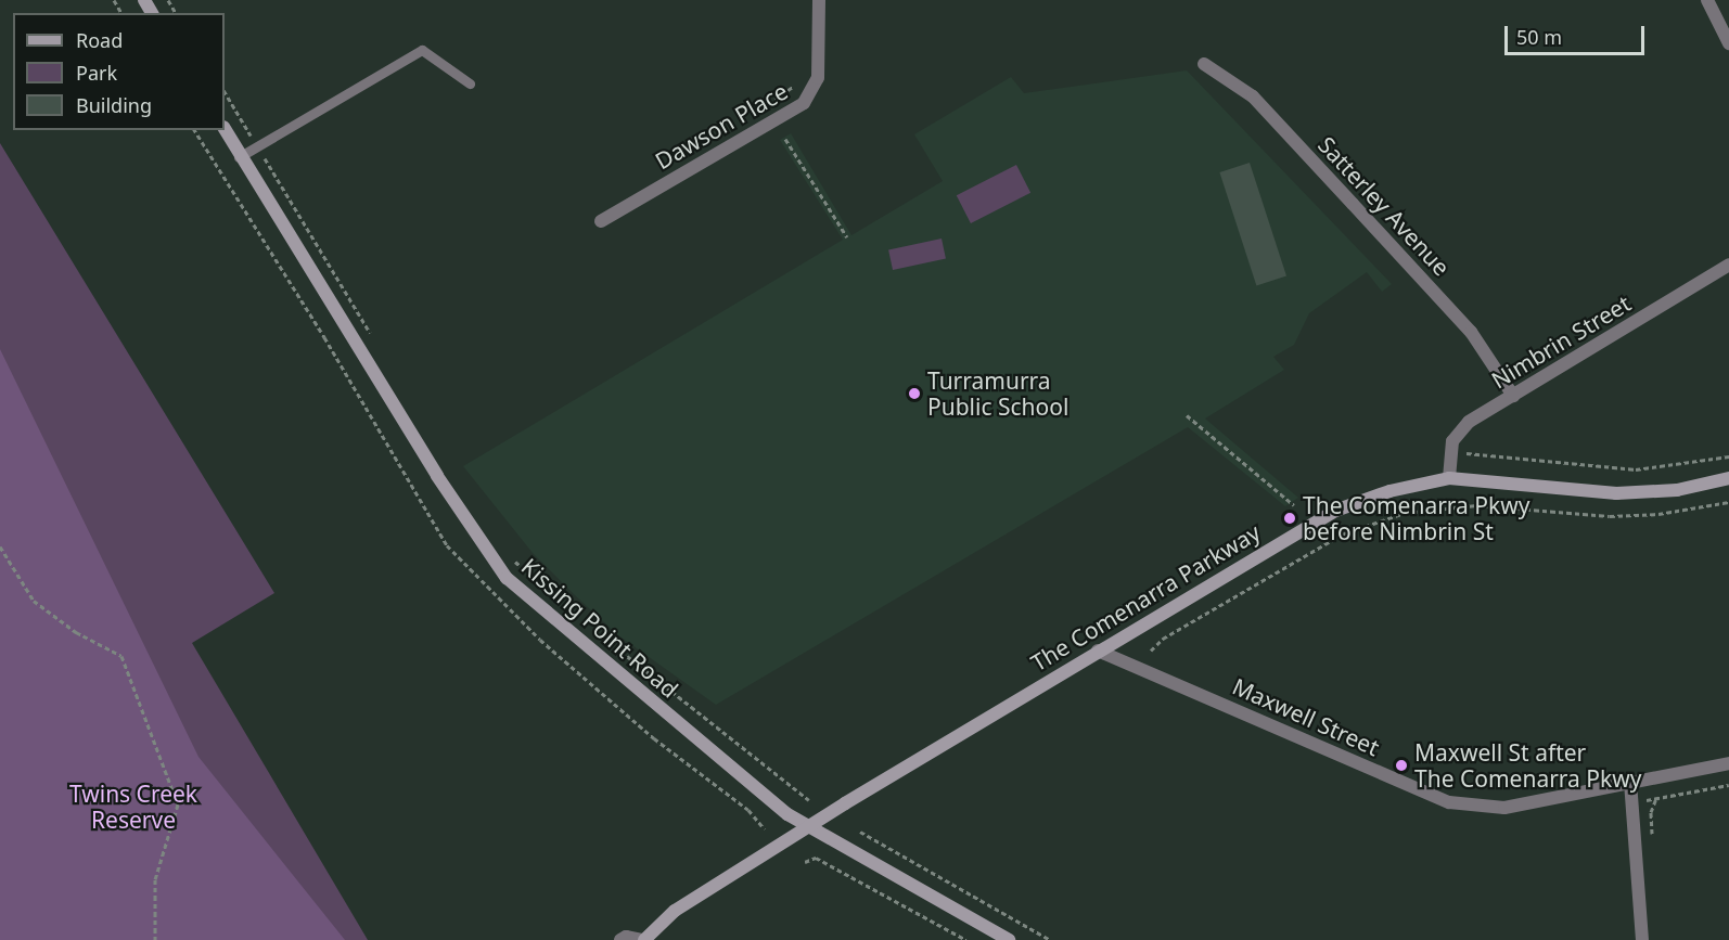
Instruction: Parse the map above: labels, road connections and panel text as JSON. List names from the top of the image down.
{
  "streets": {
    "main road": ["The Comenarra Parkway", "Kissing Point Road"],
    "street": [
      "Dawson Place",
      "Satterley Avenue",
      "Nimbrin Street",
      "Maxwell Street"
    ]
  },
  "crossings": [
    ["Satterley Avenue", "Nimbrin Street"],
    ["Nimbrin Street", "The Comenarra Parkway"],
    ["The Comenarra Parkway", "Kissing Point Road"],
    ["The Comenarra Parkway", "Maxwell Street"]
  ],
  "parks": ["Twins Creek Reserve"],
  "places": ["Turramurra Public School", "The Comenarra Pkwy before Nimbrin St", "Maxwell St after The Comenarra Pkwy"],
  "legend": ["Road", "Park", "Building"],
  "scale_bar": "50 m"
}
